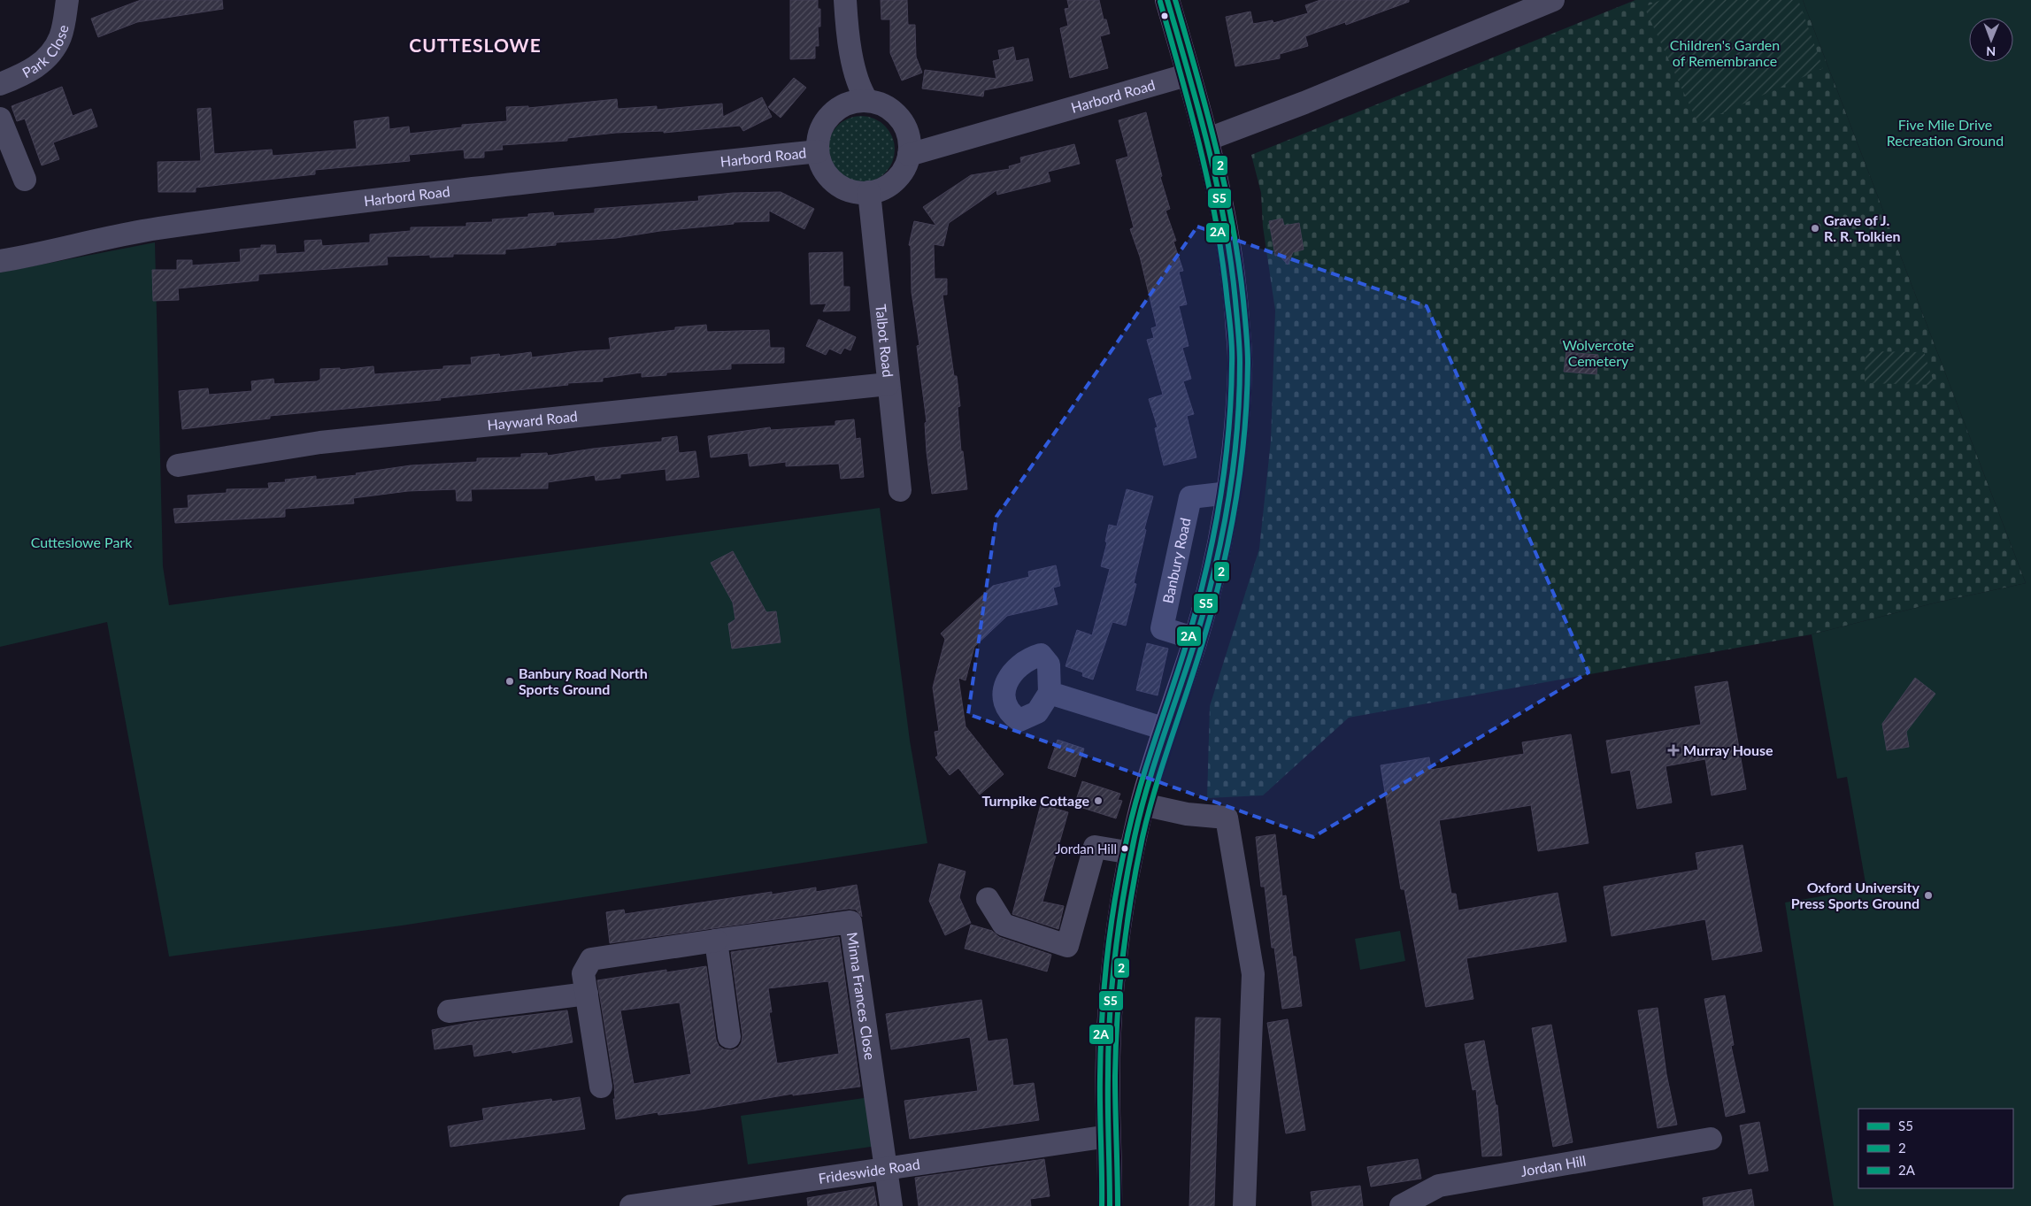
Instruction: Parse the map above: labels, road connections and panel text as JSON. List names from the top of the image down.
{
  "streets": {
    "street": [
      "Park Close",
      "Harbord Road",
      "Talbot Road",
      "Hayward Road",
      "Banbury Road",
      "Minna Frances Close",
      "Jordan Hill",
      "Frideswide Road"
    ]
  },
  "crossings": [
    ["Harbord Road", "Talbot Road"],
    ["Talbot Road", "Hayward Road"],
    ["Minna Frances Close", "Frideswide Road"]
  ],
  "districts": ["CUTTESLOWE"],
  "parks": [
    "Children's Garden of Remembrance",
    "Five Mile Drive Recreation Ground",
    "Wolvercote Cemetery",
    "Cutteslowe Park"
  ],
  "places": {
    "other": [
      "Grave of J. R. R. Tolkien",
      "Banbury Road North Sports Ground",
      "Turnpike Cottage",
      "Jordan Hill",
      "Oxford University Press Sports Ground"
    ],
    "health": ["Murray House"]
  },
  "lines": ["transit line S5", "transit line 2", "transit line 2A"],
  "legend": ["S5", "2", "2A"],
  "north": "bottom"
}
